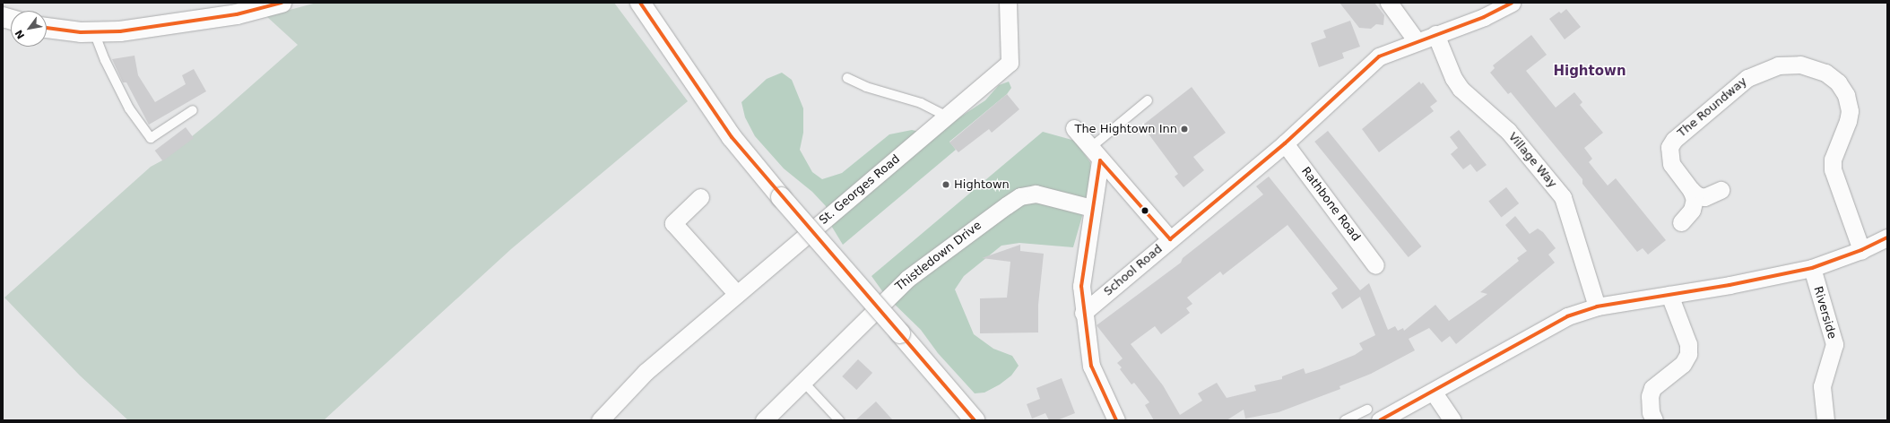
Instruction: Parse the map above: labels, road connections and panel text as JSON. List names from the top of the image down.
{
  "streets": {
    "street": [
      "The Roundway",
      "Village Way",
      "St. Georges Road",
      "Rathbone Road",
      "Thistledown Drive",
      "School Road",
      "Riverside"
    ]
  },
  "crossings": [
    ["Village Way", "School Road"],
    ["Rathbone Road", "School Road"]
  ],
  "districts": ["Hightown"],
  "places": ["The Hightown Inn", "Hightown"],
  "north": "bottom left"
}
